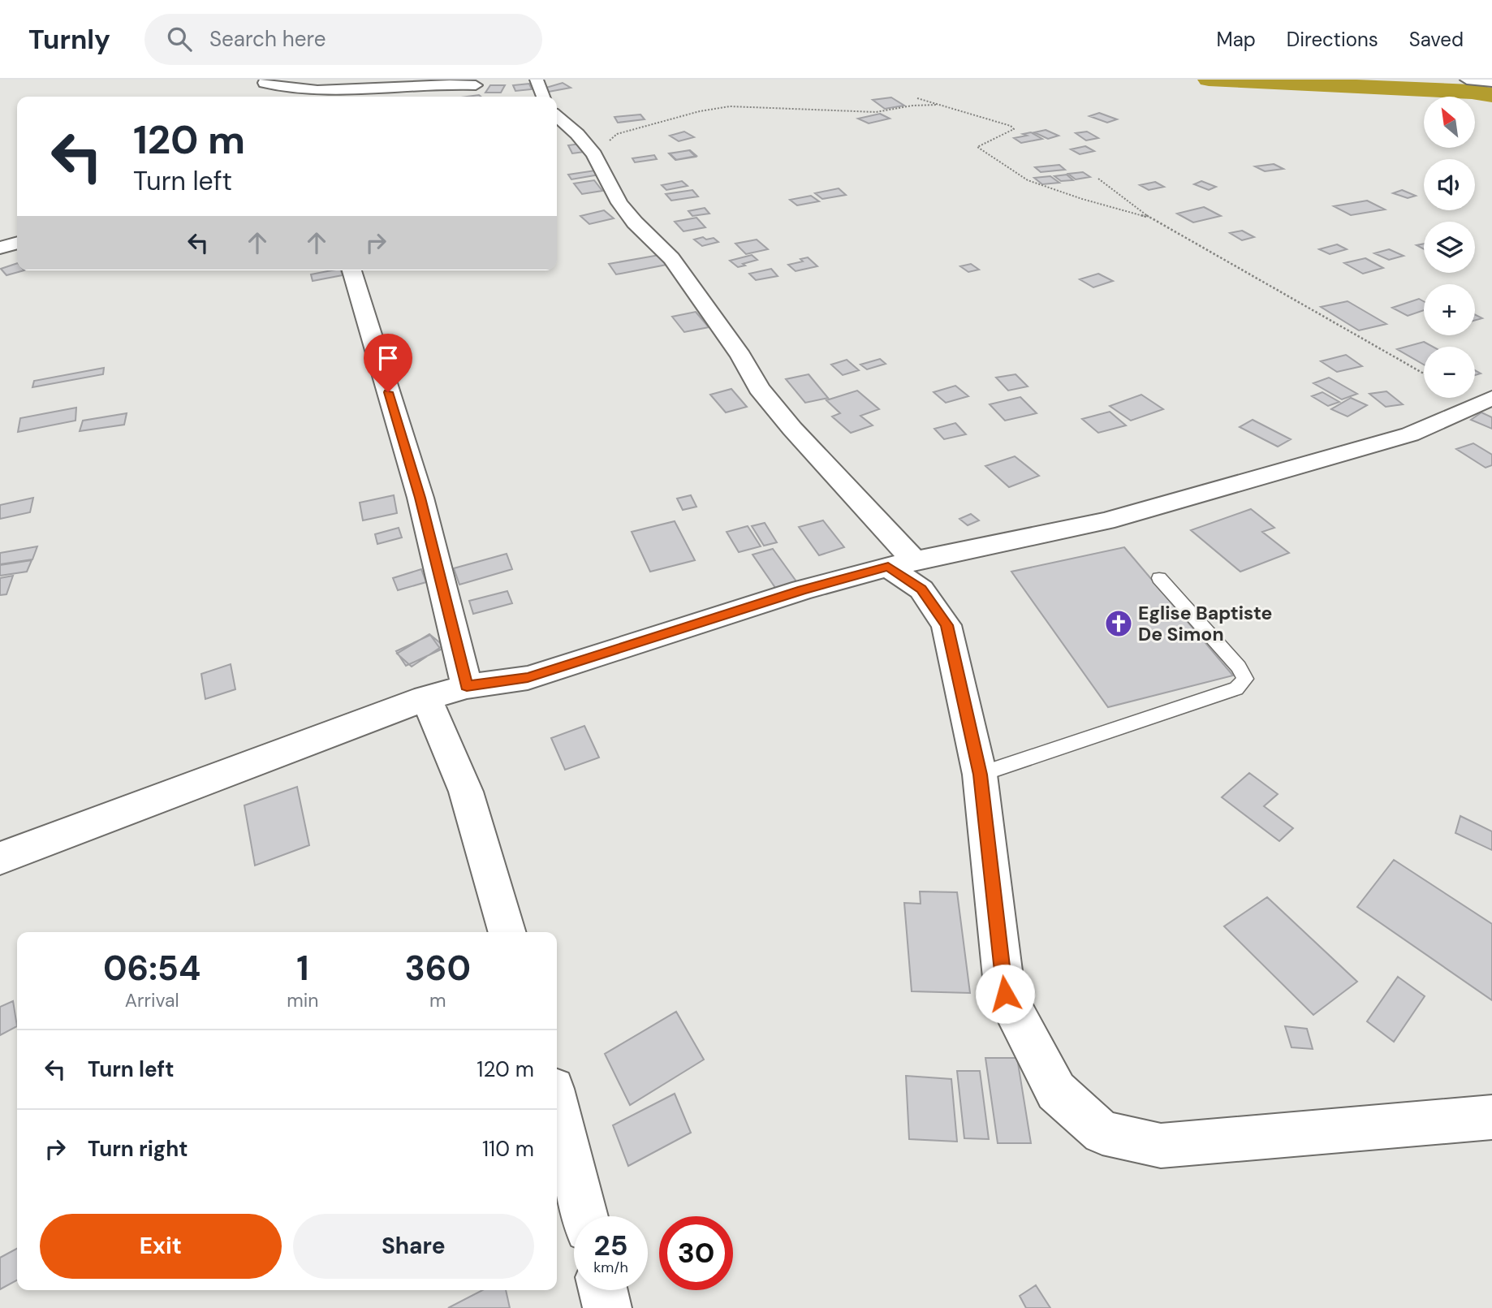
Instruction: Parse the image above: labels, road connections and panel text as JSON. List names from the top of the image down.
{
  "places": {
    "church": ["Eglise Baptiste De Simon"]
  },
  "north": "top left",
  "page": {
    "header": "Turnly",
    "search": "Search here",
    "nav": ["Map", "Directions", "Saved"],
    "map_buttons": ["+", "−"],
    "turn": ["120 m", "Turn left"],
    "eta": [
      "06:54",
      "Arrival",
      "1",
      "min",
      "360",
      "m"
    ],
    "list": [
      {
        "name": "Turn left",
        "value": "120 m"
      },
      {
        "name": "Turn right",
        "value": "110 m"
      }
    ],
    "buttons": ["Exit", "Share"],
    "speed": "25 km/h",
    "limit": "30"
  }
}
